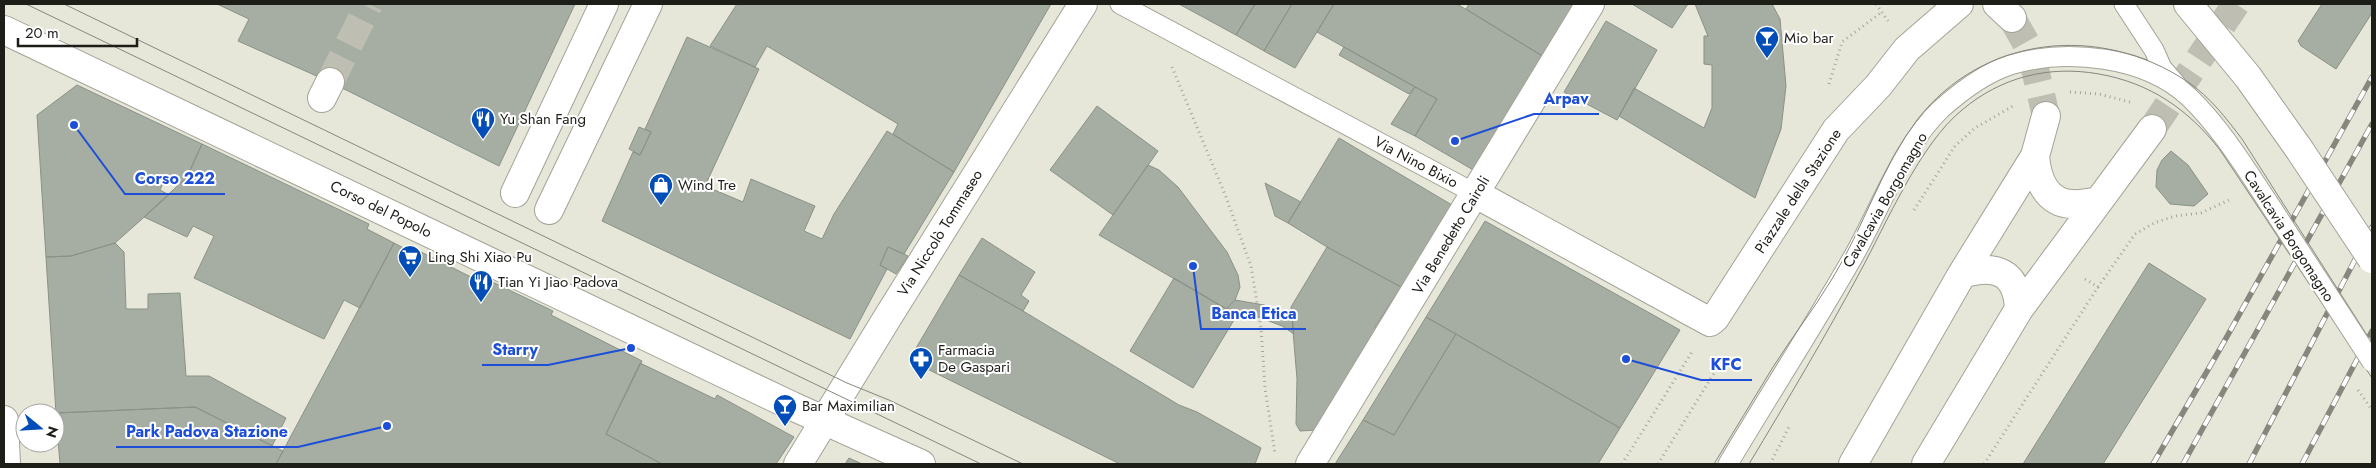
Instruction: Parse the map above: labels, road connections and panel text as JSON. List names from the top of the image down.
{
  "streets": {
    "street": [
      "Via Nino Bixio",
      "Piazzale della Stazione",
      "Corso del Popolo",
      "Via Niccolò Tommaseo",
      "Via Benedetto Cairoli"
    ],
    "lane": ["Cavalcavia Borgomagno"]
  },
  "crossings": [
    ["Via Nino Bixio", "Piazzale della Stazione"],
    ["Via Nino Bixio", "Via Benedetto Cairoli"],
    ["Corso del Popolo", "Via Niccolò Tommaseo"]
  ],
  "places": {
    "bar": ["Mio bar", "Bar Maximilian"],
    "other": [
      "Corso 222",
      "Arpav",
      "Banca Etica",
      "Starry",
      "KFC",
      "Park Padova Stazione"
    ],
    "restaurant": ["Yu Shan Fang", "Tian Yi Jiao Padova"],
    "shop": ["Wind Tre"],
    "supermarket": ["Ling Shi Xiao Pu"],
    "pharmacy": ["Farmacia De Gaspari"]
  },
  "scale_bar": "20 m",
  "north": "right"
}
